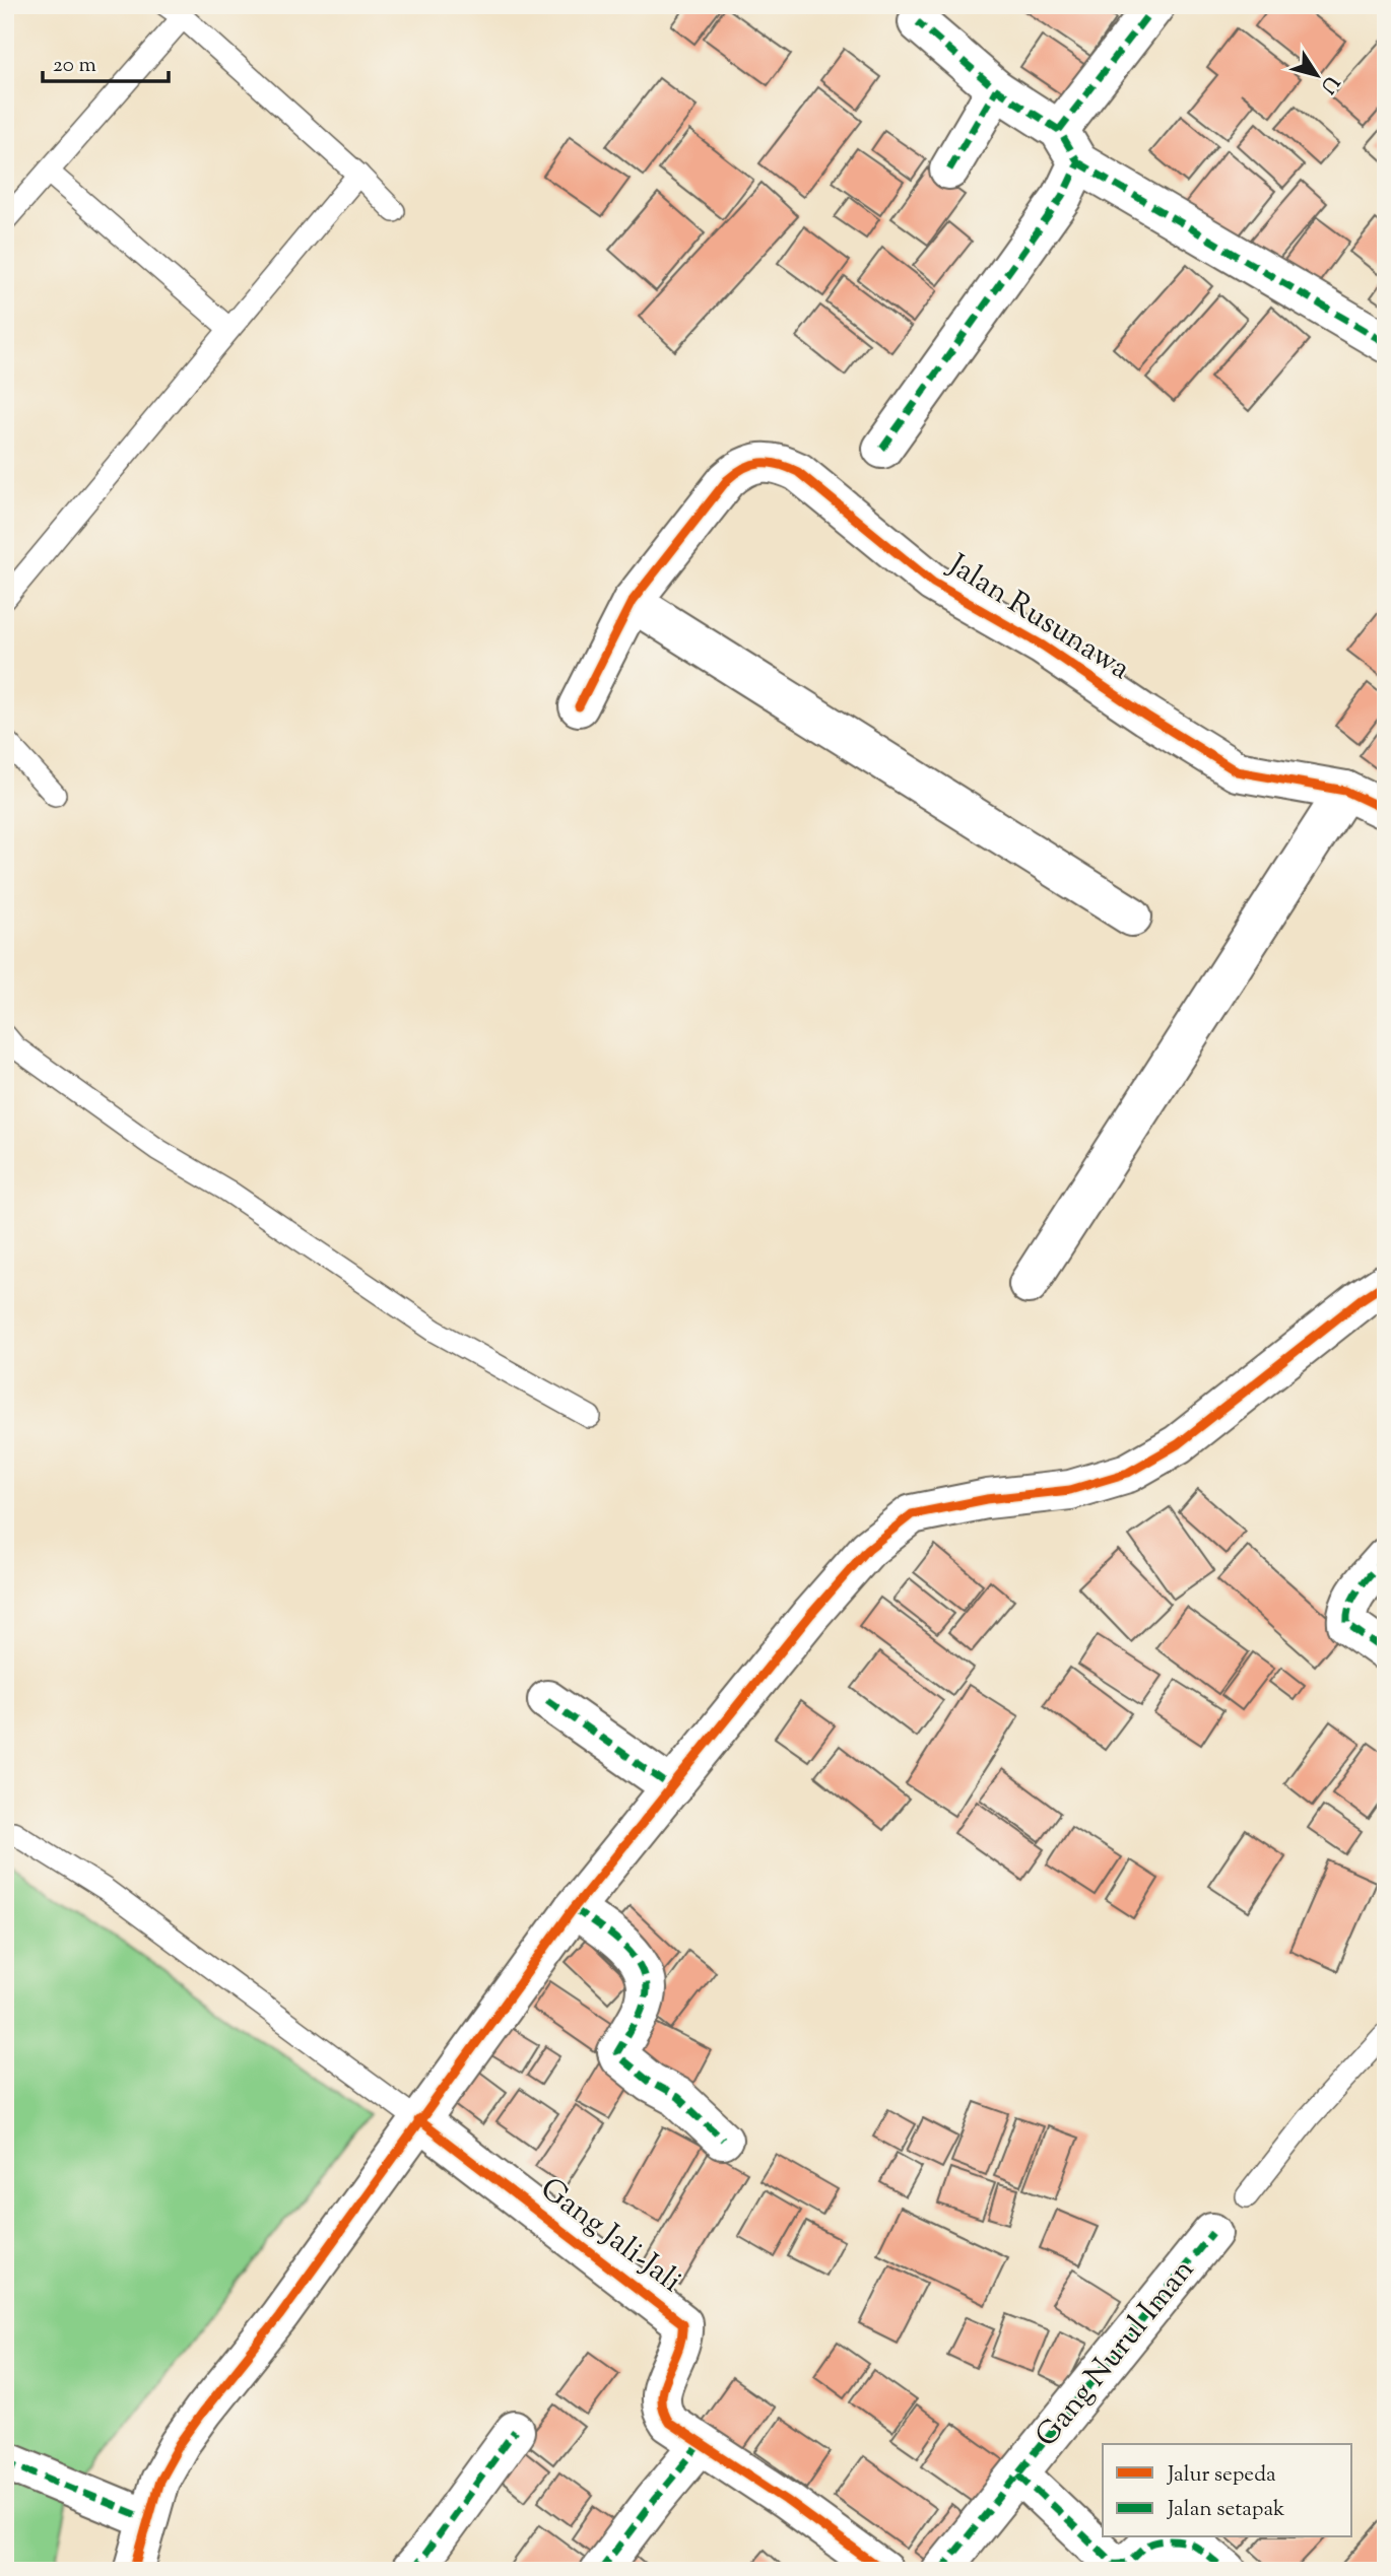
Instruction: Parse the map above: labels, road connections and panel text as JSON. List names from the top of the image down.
{
  "streets": {
    "street": ["Jalan Rusunawa", "Gang Jali-Jali", "Gang Nurul Iman"]
  },
  "legend": ["Jalur sepeda", "Jalan setapak"],
  "scale_bar": "20 m",
  "north": "bottom right"
}
